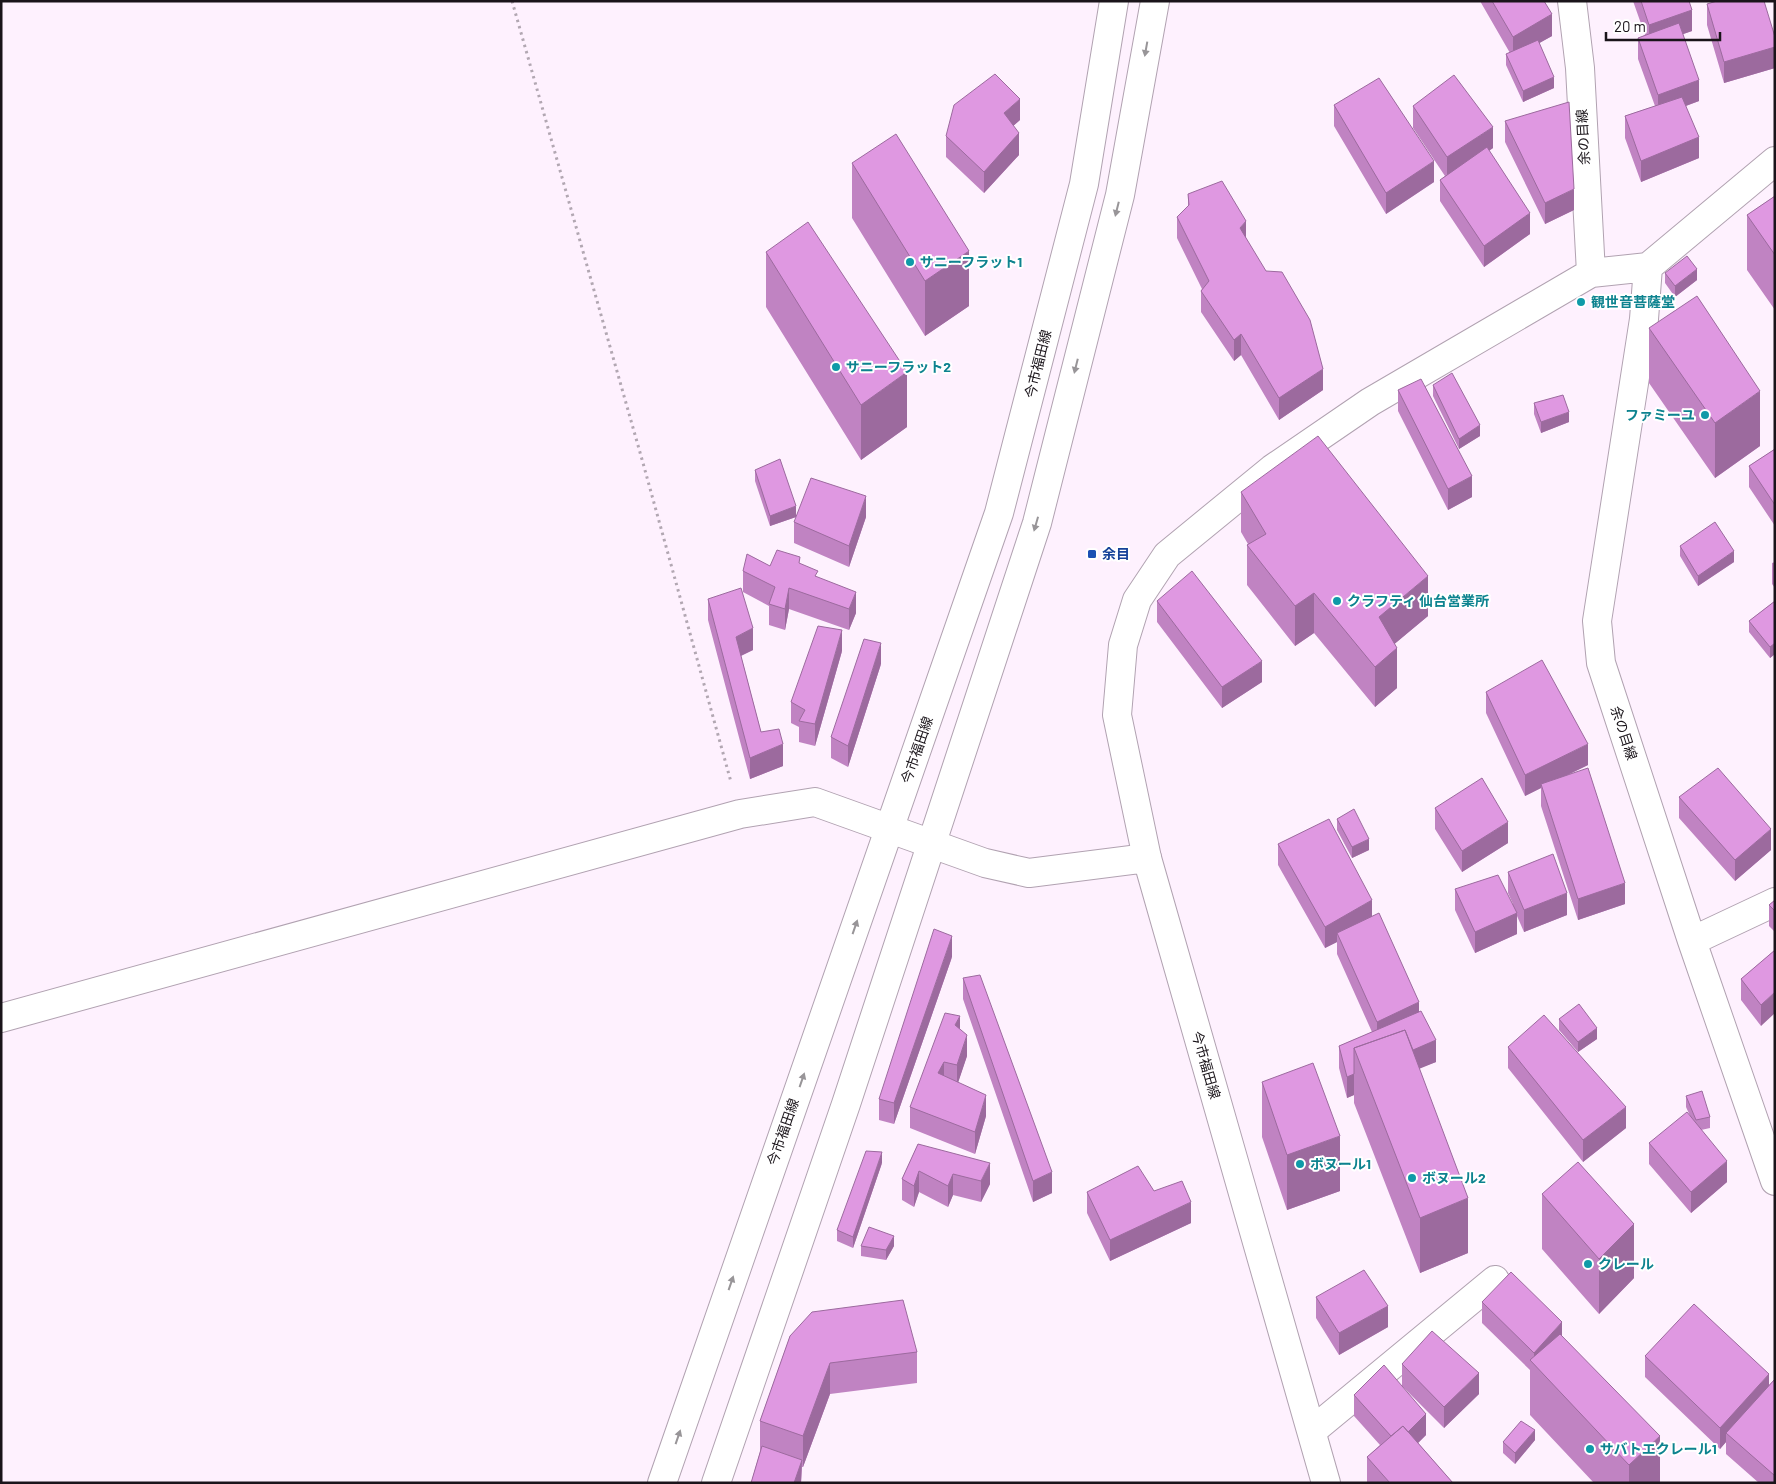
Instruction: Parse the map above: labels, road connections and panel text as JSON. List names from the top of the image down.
{
  "streets": {
    "main road": ["余の目線", "今市福田線"]
  },
  "crossings": [
    ["余の目線", "今市福田線"]
  ],
  "places": {
    "other": [
      "サニーフラット1",
      "観世音菩薩堂",
      "サニーフラット2",
      "ファミーユ",
      "クラフティ 仙台営業所",
      "ボヌール1",
      "ボヌール2",
      "クレール",
      "サバトエクレール1"
    ],
    "transit": ["余目"]
  },
  "scale_bar": "20 m"
}
